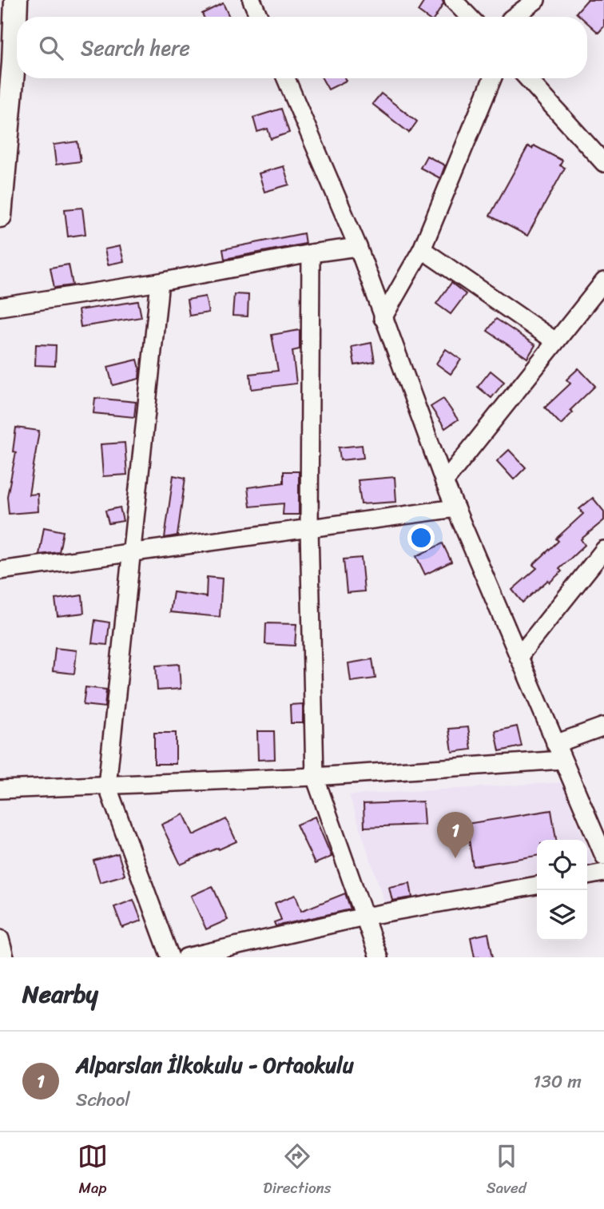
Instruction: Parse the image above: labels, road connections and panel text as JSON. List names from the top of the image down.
{
  "page": {
    "search": "Search here",
    "pins": "1",
    "heading": "Nearby",
    "list": [
      {
        "mark": "1",
        "name": "Alparslan İlkokulu - Ortaokulu",
        "note": "School",
        "value": "130 m"
      }
    ],
    "nav": ["Map", "Directions", "Saved"]
  }
}
